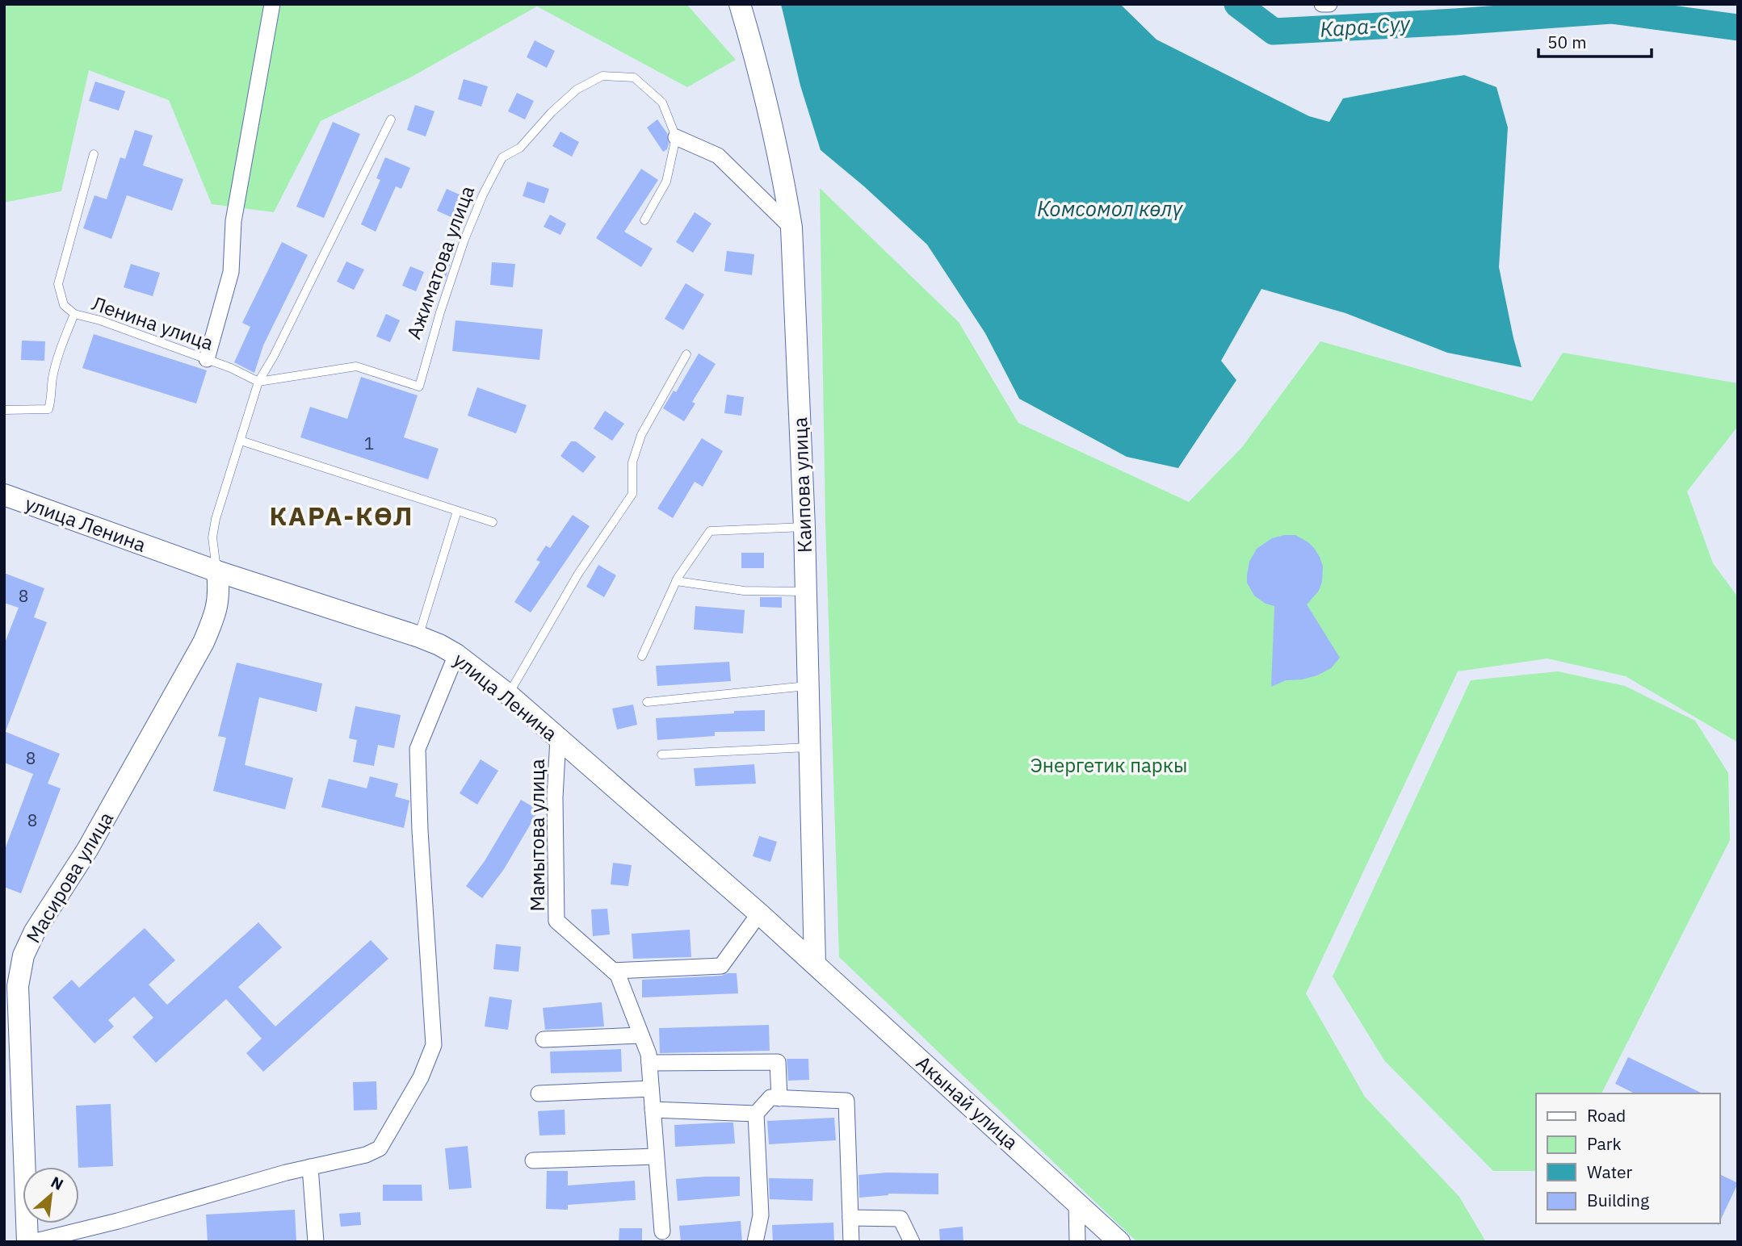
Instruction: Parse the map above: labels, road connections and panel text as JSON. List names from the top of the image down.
{
  "streets": {
    "main road": [
      "Каипова улица",
      "улица Ленина",
      "Масирова улица",
      "Акынай улица"
    ],
    "street": ["Мамытова улица"],
    "lane": ["Ажиматова улица", "Ленина улица"]
  },
  "crossings": [
    ["Ажиматова улица", "Ленина улица"],
    ["Каипова улица", "улица Ленина"],
    ["Каипова улица", "Акынай улица"],
    ["улица Ленина", "Мамытова улица"],
    ["улица Ленина", "Масирова улица"],
    ["улица Ленина", "Акынай улица"]
  ],
  "districts": ["КАРА-КӨЛ"],
  "water": ["Кара-Суу", "Комсомол көлү"],
  "parks": ["Энергетик паркы"],
  "house_numbers": [
    "1",
    "8",
    "8",
    "8"
  ],
  "legend": [
    "Road",
    "Park",
    "Water",
    "Building"
  ],
  "scale_bar": "50 m",
  "north": "top right"
}
